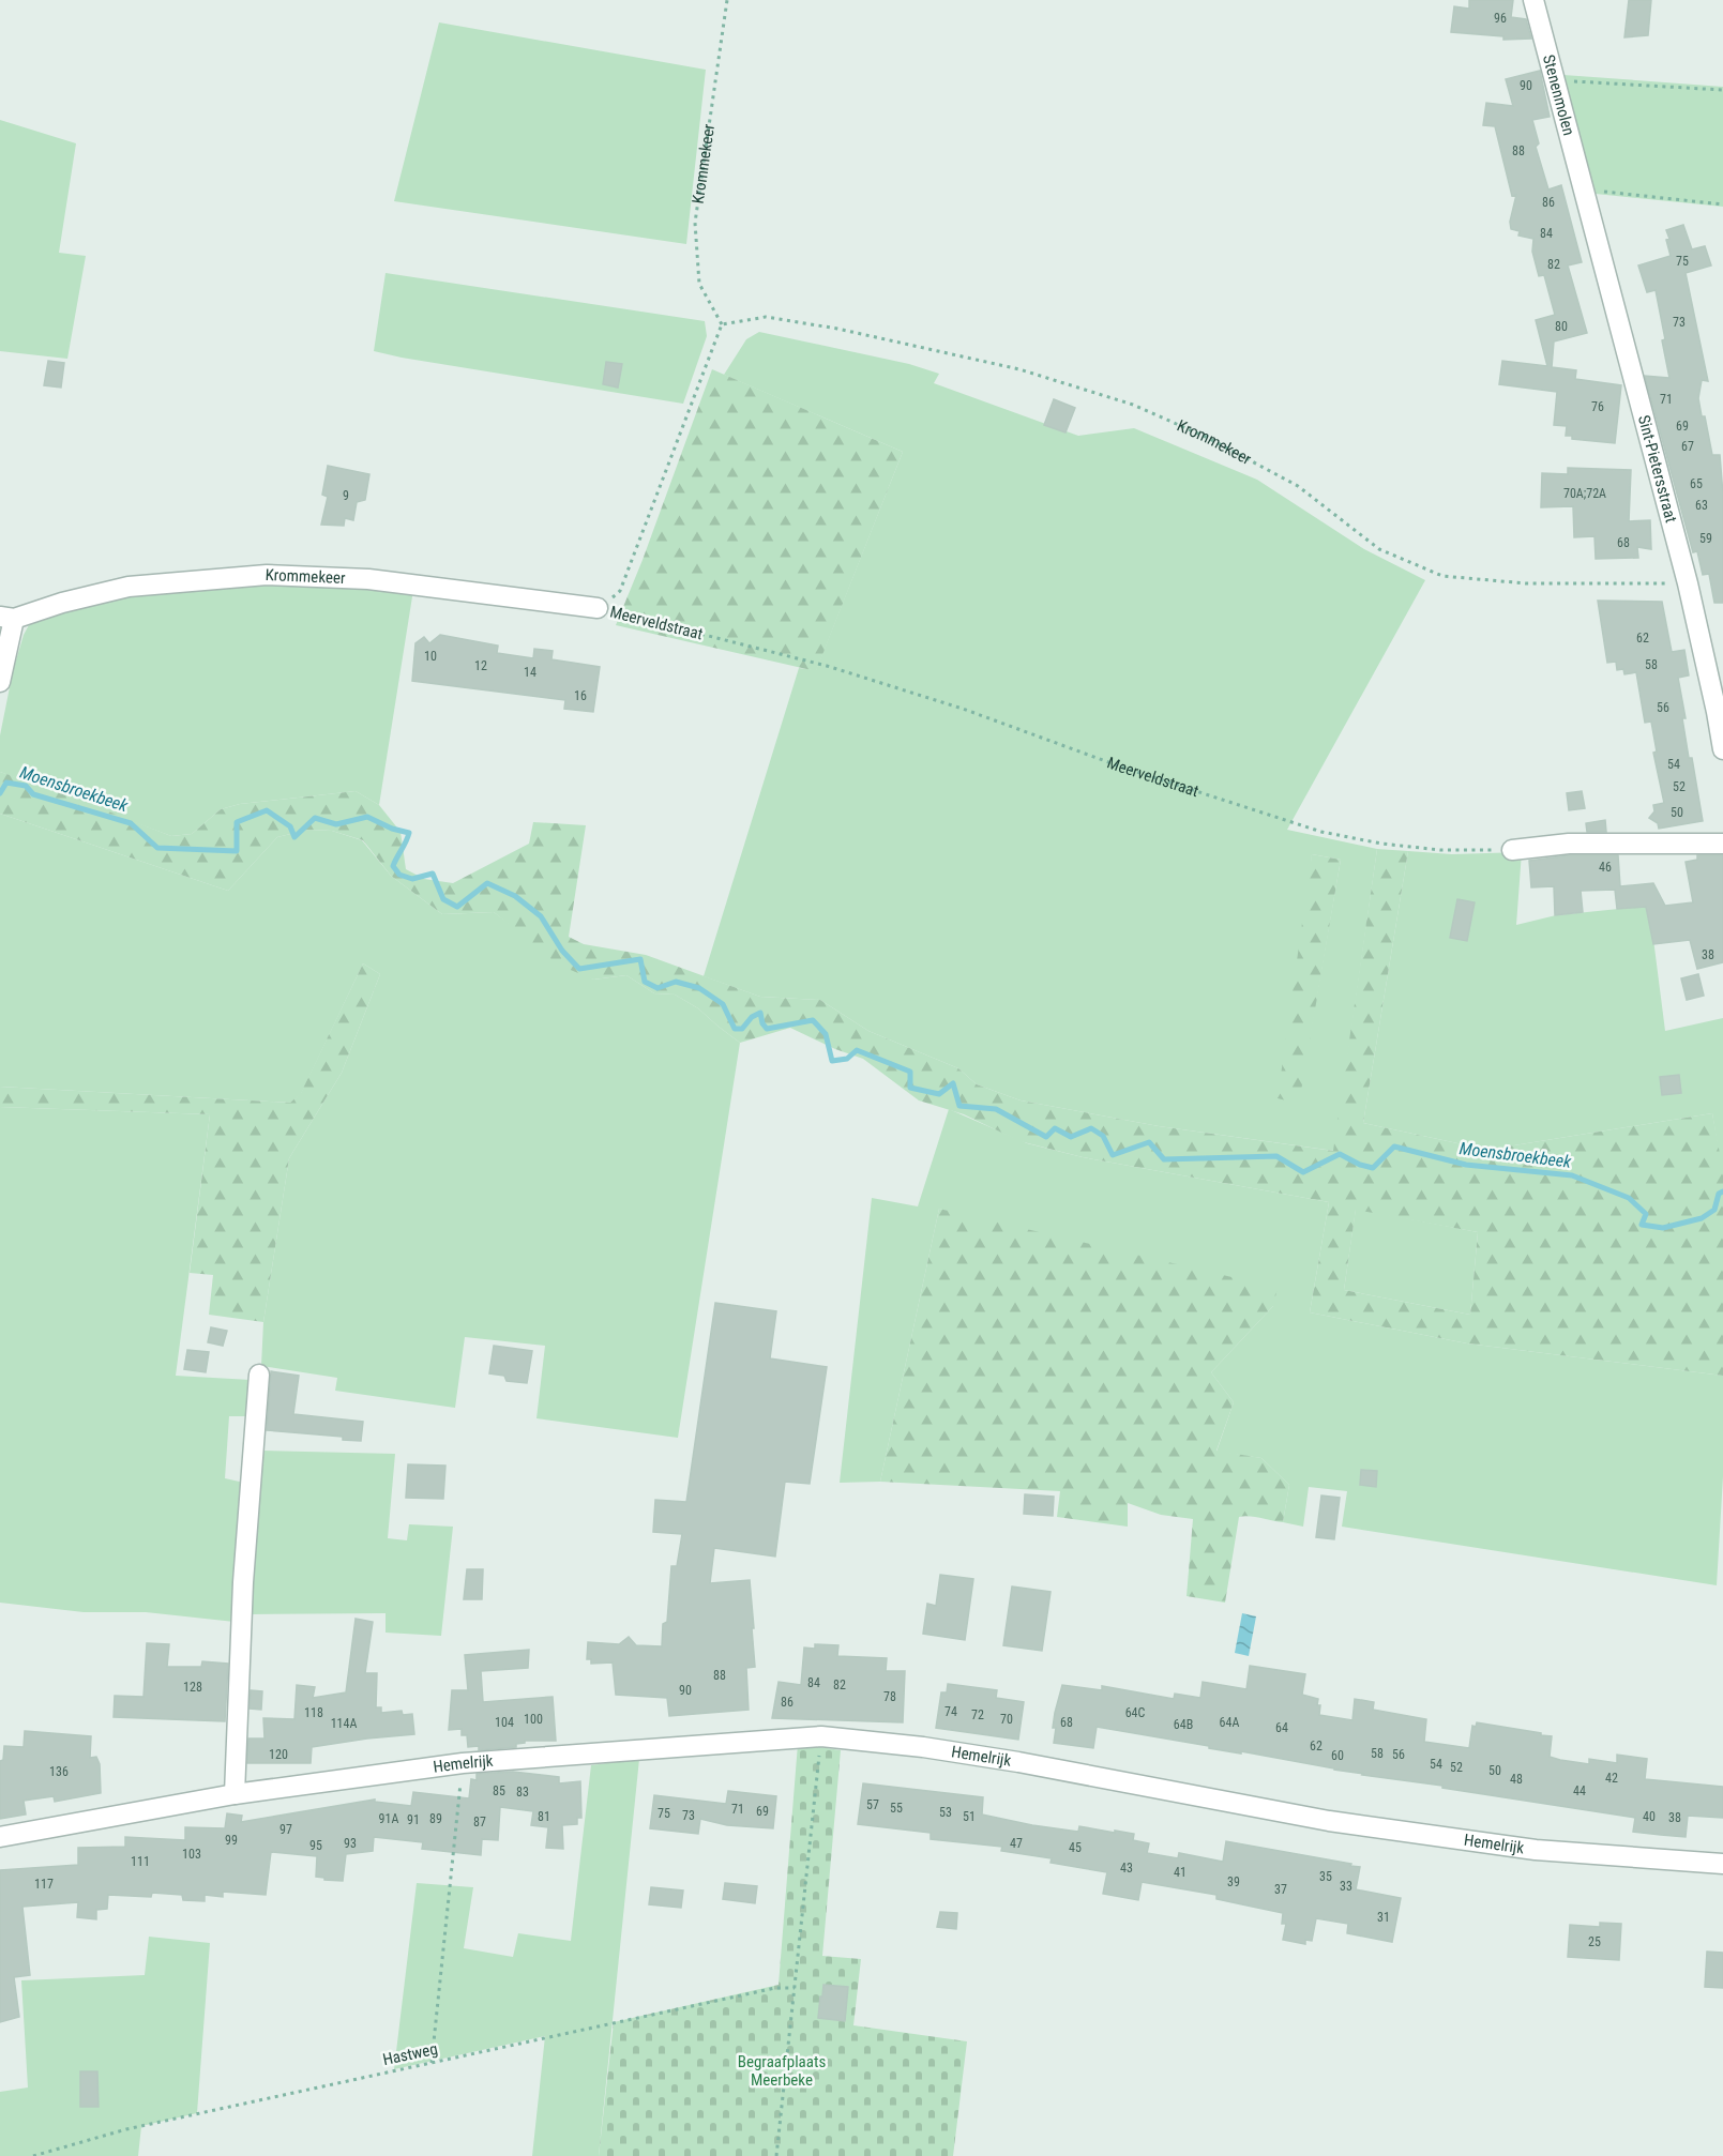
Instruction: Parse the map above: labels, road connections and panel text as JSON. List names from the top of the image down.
{
  "streets": {
    "street": [
      "Stenenmolen",
      "Krommekeer",
      "Sint-Pietersstraat",
      "Hemelrijk"
    ],
    "path": ["Meerveldstraat", "Hastweg"]
  },
  "crossings": [
    ["Stenenmolen", "Sint-Pietersstraat"],
    ["Krommekeer", "Sint-Pietersstraat"],
    ["Krommekeer", "Meerveldstraat"]
  ],
  "water": ["Moensbroekbeek"],
  "parks": ["Begraafplaats Meerbeke"],
  "house_numbers": [
    "96",
    "90",
    "88",
    "86",
    "84",
    "75",
    "82",
    "73",
    "80",
    "71",
    "76",
    "69",
    "67",
    "65",
    "70A;72A",
    "9",
    "63",
    "59",
    "68",
    "62",
    "10",
    "58",
    "12",
    "14",
    "16",
    "56",
    "54",
    "52",
    "50",
    "46",
    "38",
    "88",
    "84",
    "82",
    "128",
    "90",
    "78",
    "86",
    "74",
    "118",
    "64C",
    "72",
    "100",
    "70",
    "104",
    "68",
    "64A",
    "114A",
    "64B",
    "64",
    "62",
    "58",
    "120",
    "56",
    "60",
    "54",
    "52",
    "50",
    "136",
    "42",
    "48",
    "85",
    "44",
    "83",
    "57",
    "55",
    "71",
    "69",
    "53",
    "75",
    "73",
    "81",
    "51",
    "40",
    "38",
    "91A",
    "89",
    "91",
    "87",
    "97",
    "99",
    "93",
    "47",
    "95",
    "45",
    "103",
    "111",
    "43",
    "41",
    "35",
    "39",
    "117",
    "33",
    "37",
    "31",
    "25"
  ]
}
